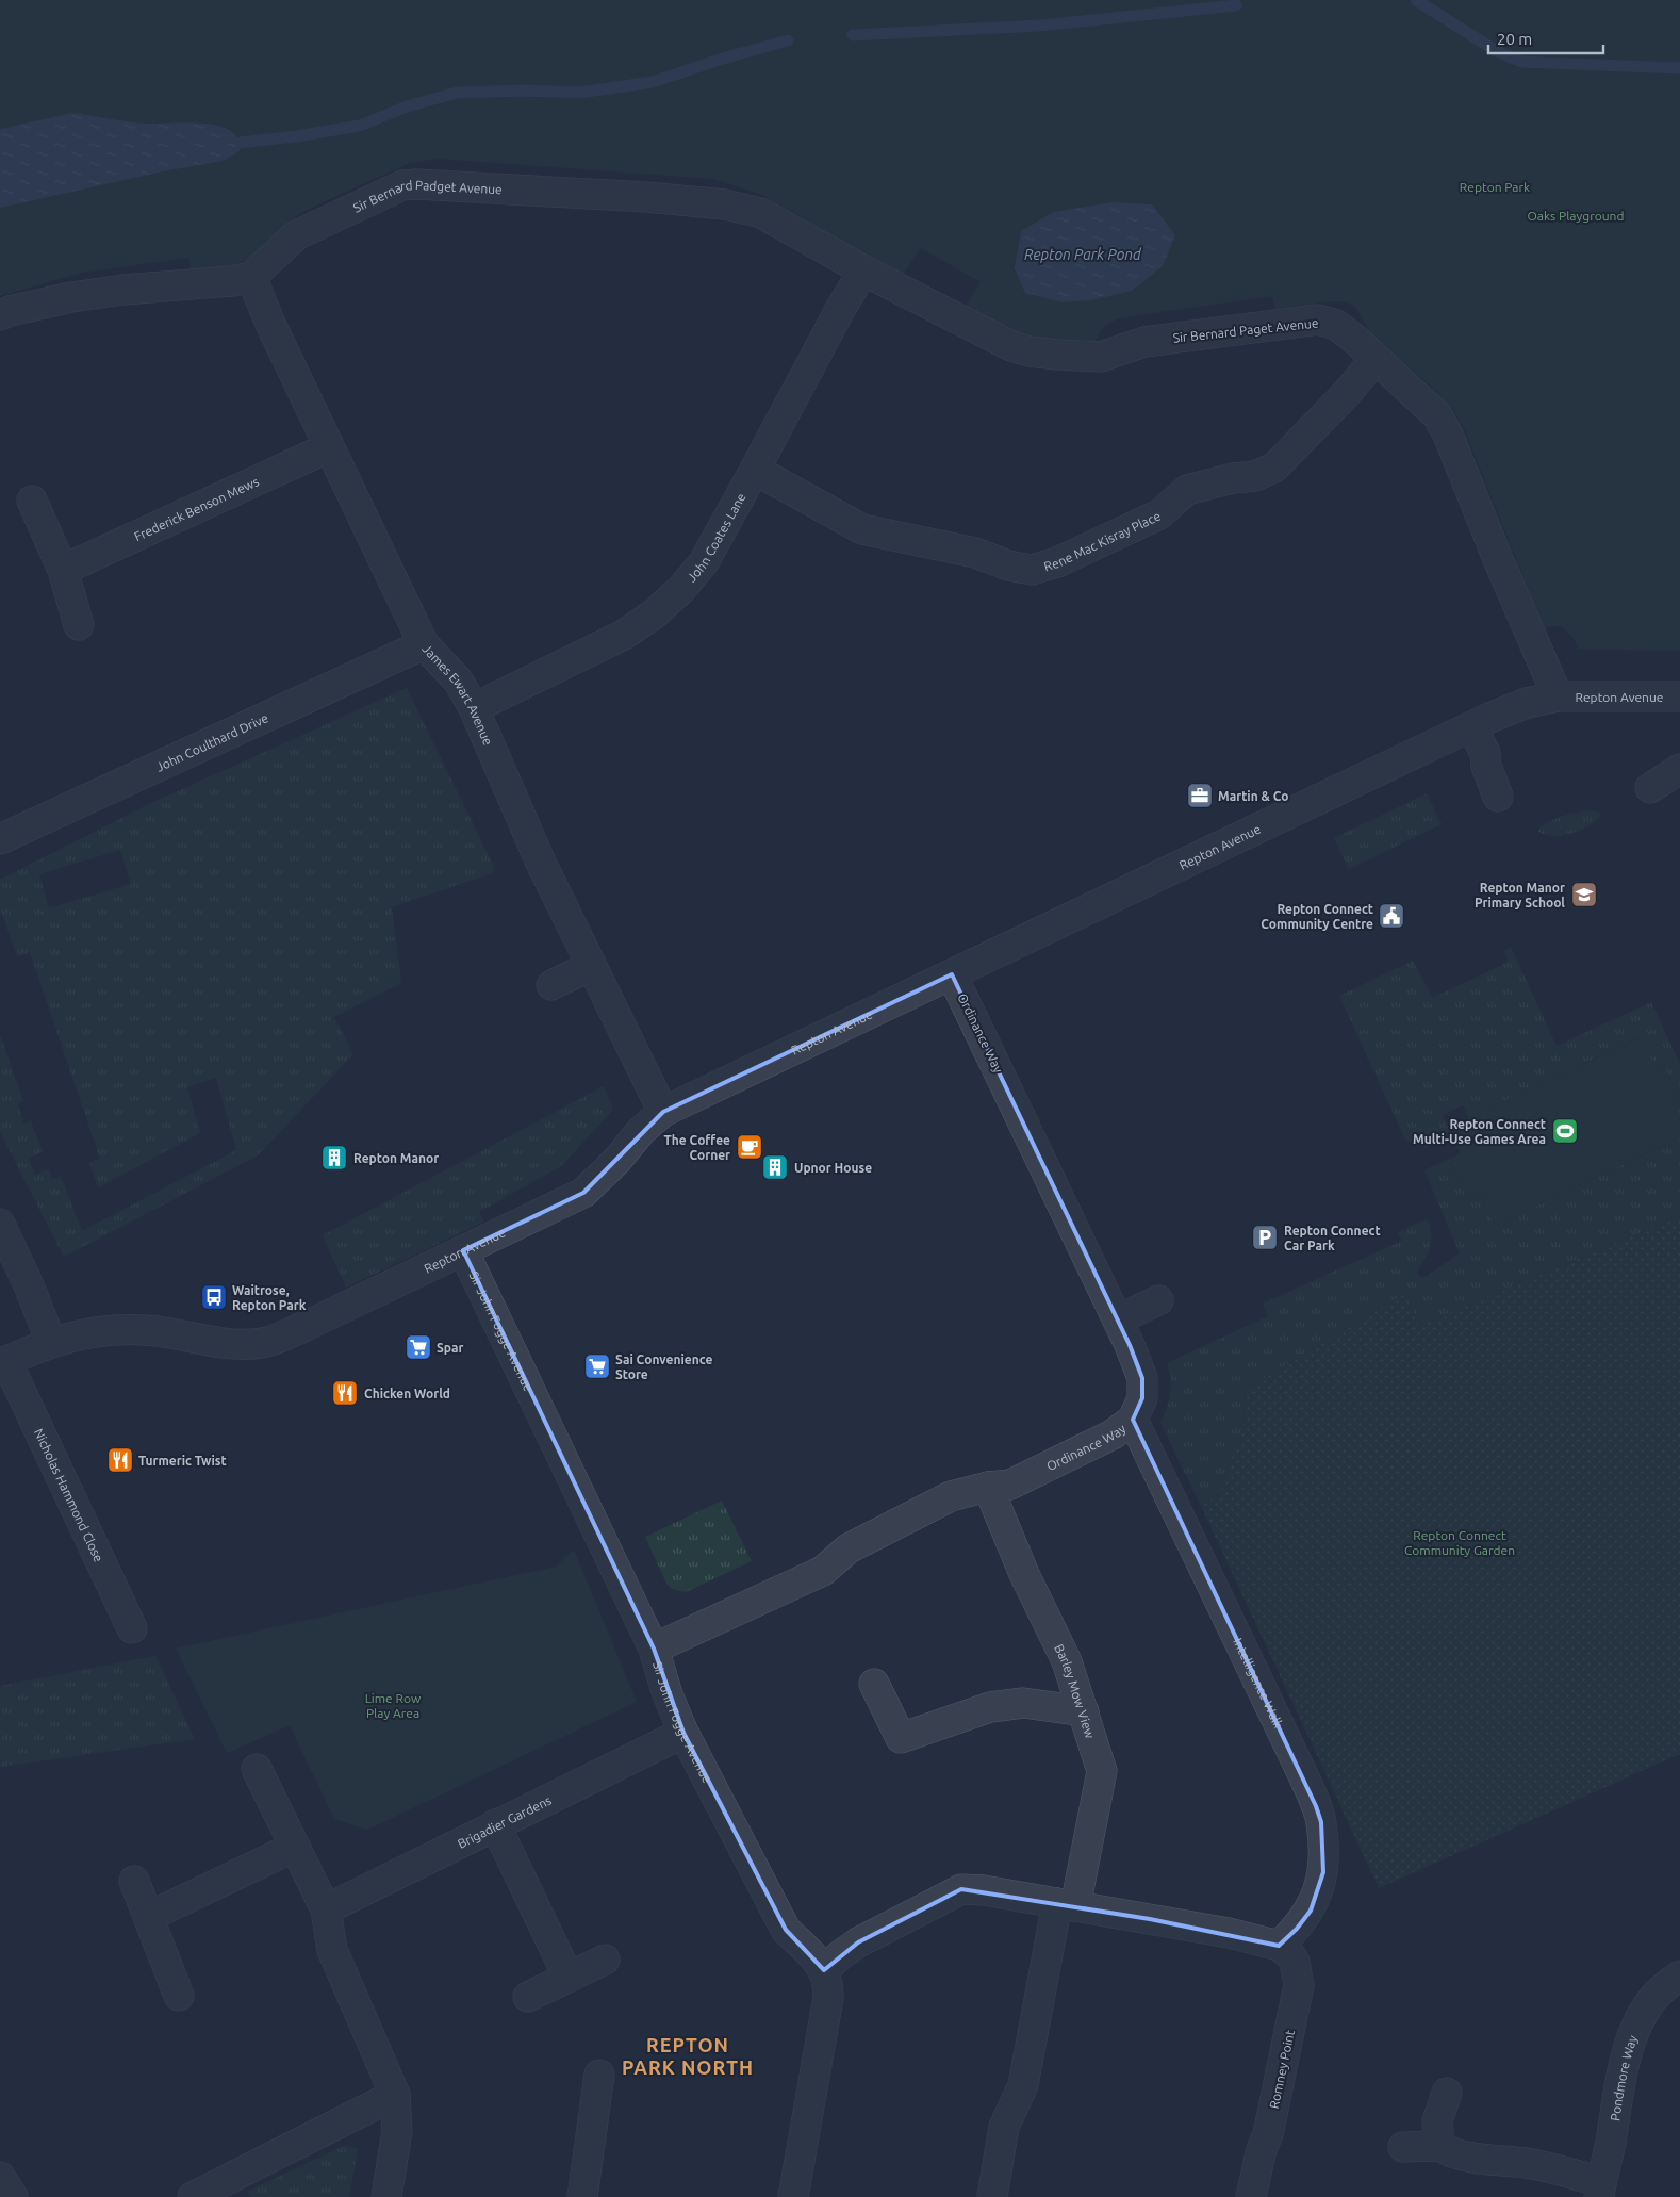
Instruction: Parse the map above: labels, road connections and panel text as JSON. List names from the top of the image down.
{
  "streets": {
    "street": [
      "Sir Bernard Padget Avenue",
      "Sir Bernard Paget Avenue",
      "Frederick Benson Mews",
      "John Coates Lane",
      "Rene Mac Kisray Place",
      "James Ewart Avenue",
      "Repton Avenue",
      "John Coulthard Drive",
      "Ordinance Way",
      "Sir John Fogge Avenue",
      "Nicholas Hammond Close",
      "Intelligence Walk",
      "Barley Mow View",
      "Brigadier Gardens",
      "Romney Point",
      "Pondmore Way"
    ]
  },
  "crossings": [
    ["Sir Bernard Padget Avenue", "Sir Bernard Paget Avenue"],
    ["Sir Bernard Padget Avenue", "John Coates Lane"],
    ["Sir Bernard Padget Avenue", "James Ewart Avenue"],
    ["Sir Bernard Paget Avenue", "John Coates Lane"],
    ["Sir Bernard Paget Avenue", "Rene Mac Kisray Place"],
    ["Sir Bernard Paget Avenue", "Repton Avenue"],
    ["Frederick Benson Mews", "James Ewart Avenue"],
    ["John Coates Lane", "Rene Mac Kisray Place"],
    ["John Coates Lane", "James Ewart Avenue"],
    ["James Ewart Avenue", "Repton Avenue"],
    ["James Ewart Avenue", "John Coulthard Drive"],
    ["Repton Avenue", "Ordinance Way"],
    ["Repton Avenue", "Sir John Fogge Avenue"],
    ["Repton Avenue", "Nicholas Hammond Close"],
    ["Ordinance Way", "Sir John Fogge Avenue"],
    ["Ordinance Way", "Intelligence Walk"],
    ["Ordinance Way", "Barley Mow View"],
    ["Sir John Fogge Avenue", "Brigadier Gardens"],
    ["Intelligence Walk", "Romney Point"]
  ],
  "districts": ["REPTON PARK NORTH"],
  "water": ["Repton Park Pond"],
  "parks": [
    "Repton Park",
    "Oaks Playground",
    "Repton Connect Community Garden",
    "Lime Row Play Area"
  ],
  "places": {
    "office": ["Martin & Co"],
    "school or university": ["Repton Manor Primary School"],
    "public building": ["Repton Connect Community Centre"],
    "sports": ["Repton Connect Multi-Use Games Area"],
    "cafe": ["The Coffee Corner"],
    "building": ["Repton Manor", "Upnor House"],
    "parking": ["Repton Connect Car Park"],
    "bus stop": ["Waitrose, Repton Park"],
    "supermarket": ["Spar", "Sai Convenience Store"],
    "restaurant": ["Chicken World", "Turmeric Twist"]
  },
  "scale_bar": "20 m"
}
